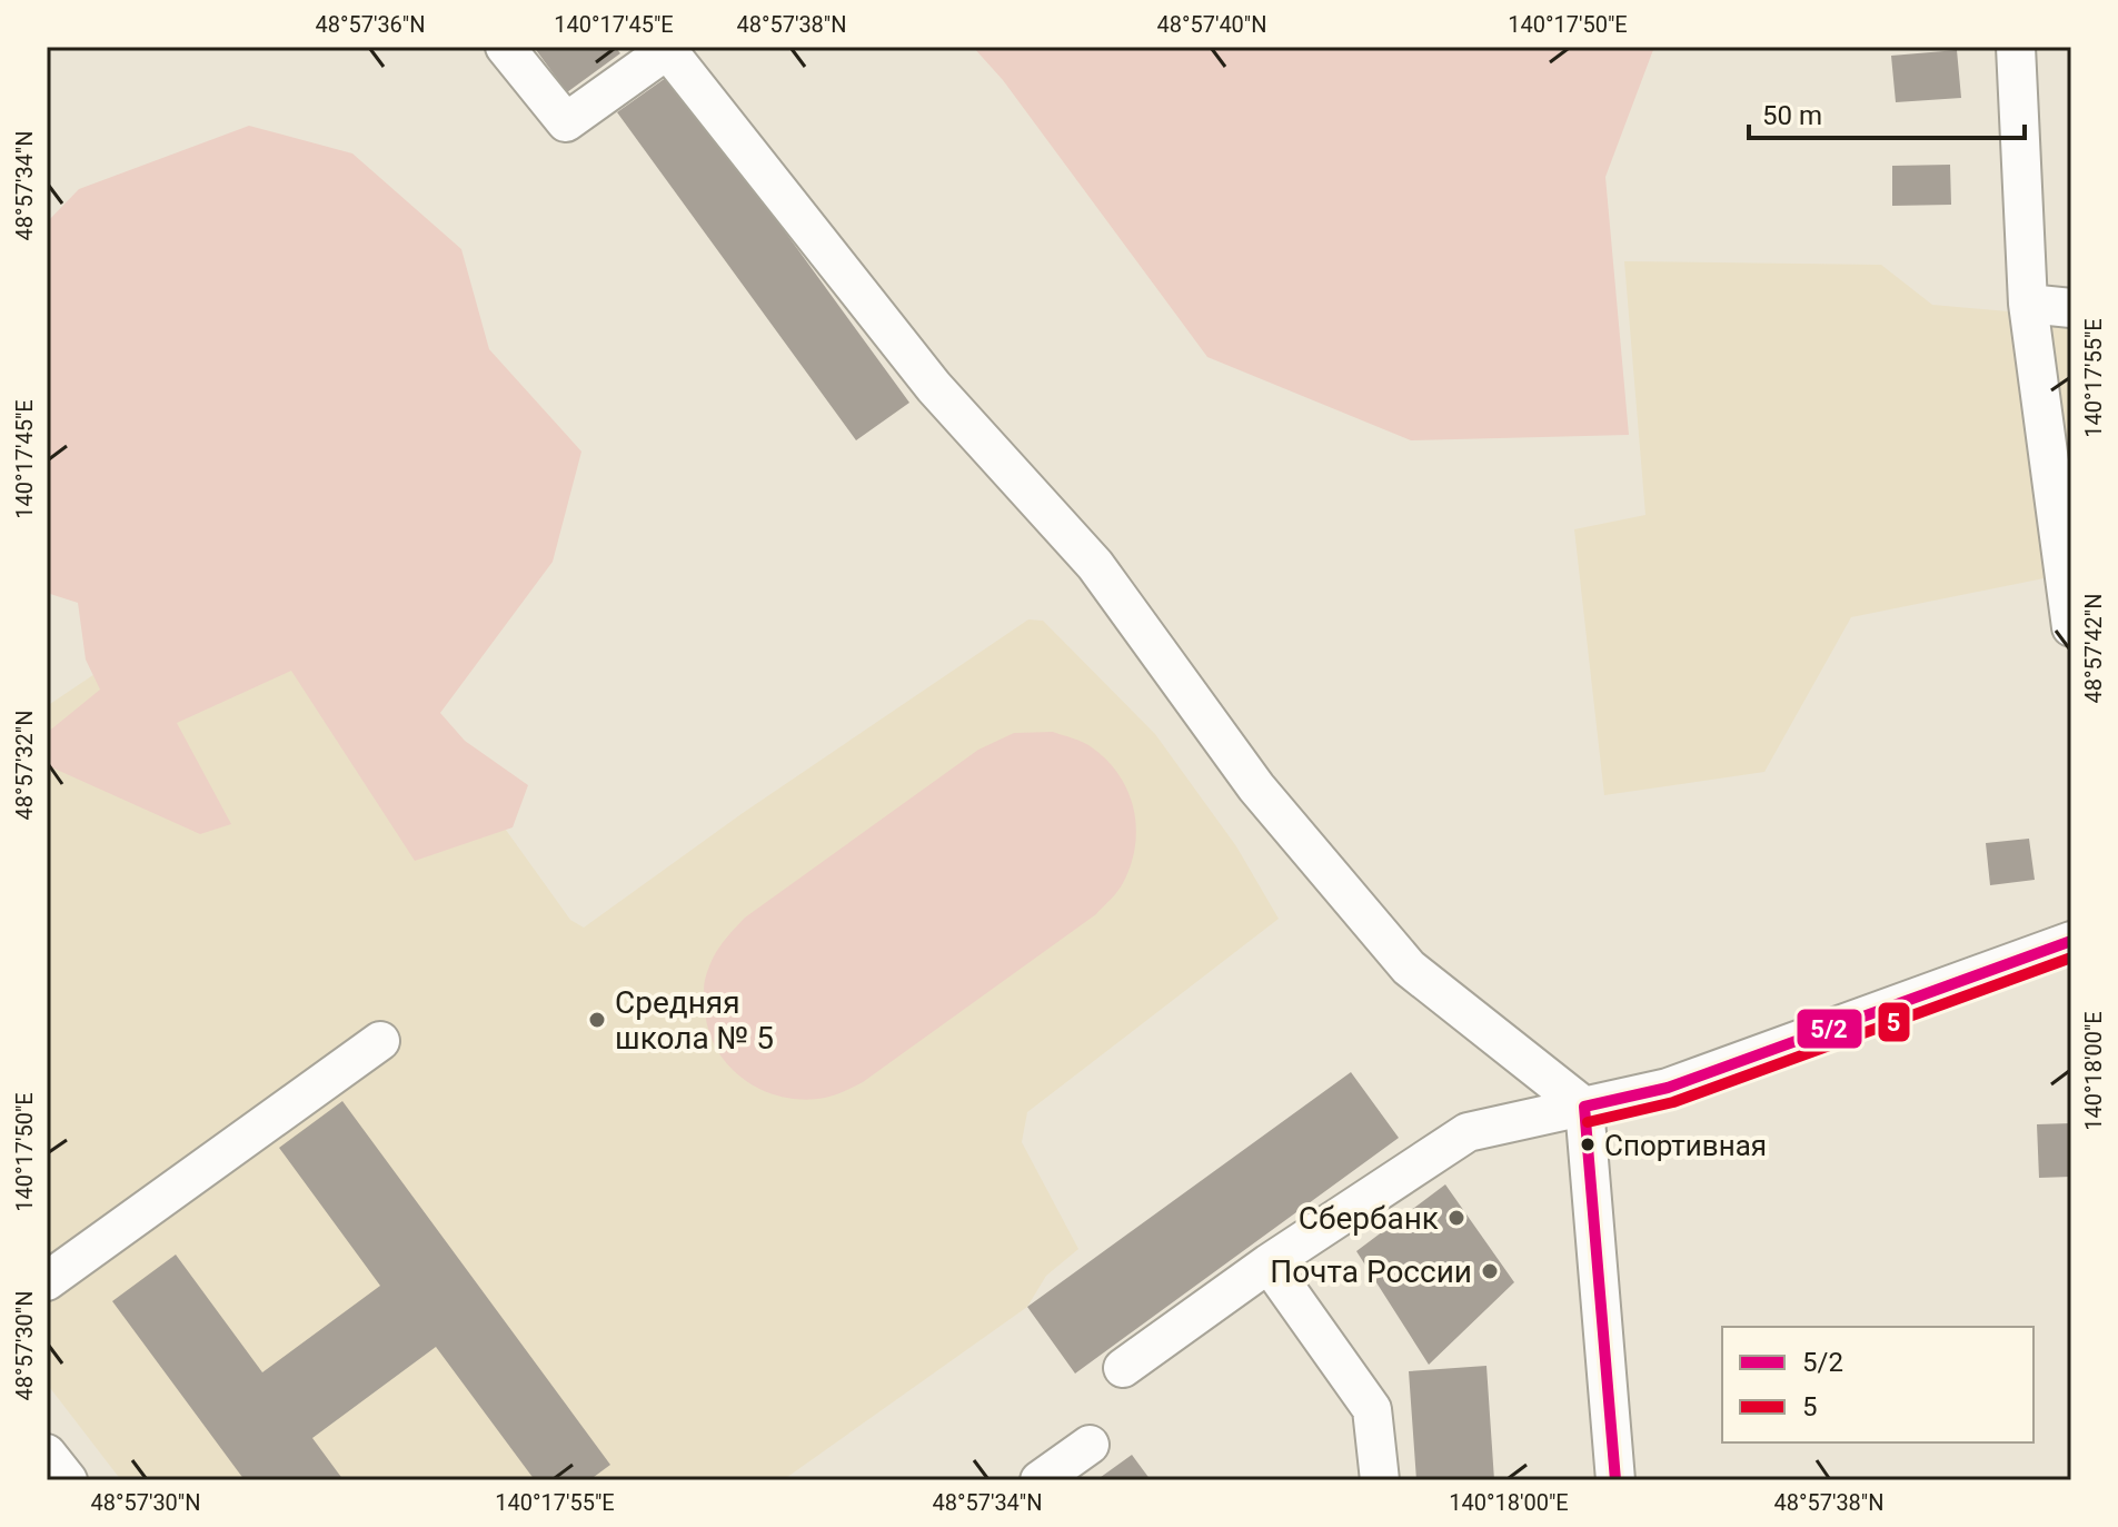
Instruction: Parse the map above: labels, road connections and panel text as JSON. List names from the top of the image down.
{
  "places": [
    "Средняя школа № 5",
    "Спортивная",
    "Сбербанк",
    "Почта России"
  ],
  "lines": ["transit line 5/2", "transit line 5"],
  "legend": ["5/2", "5"],
  "scale_bar": "50 m",
  "coordinates": [
    "48°57'36\"N",
    "140°17'45\"E",
    "48°57'38\"N",
    "48°57'40\"N",
    "140°17'50\"E",
    "48°57'34\"N",
    "140°17'55\"E",
    "48°57'42\"N",
    "48°57'32\"N",
    "140°18'00\"E",
    "48°57'30\"N"
  ]
}
